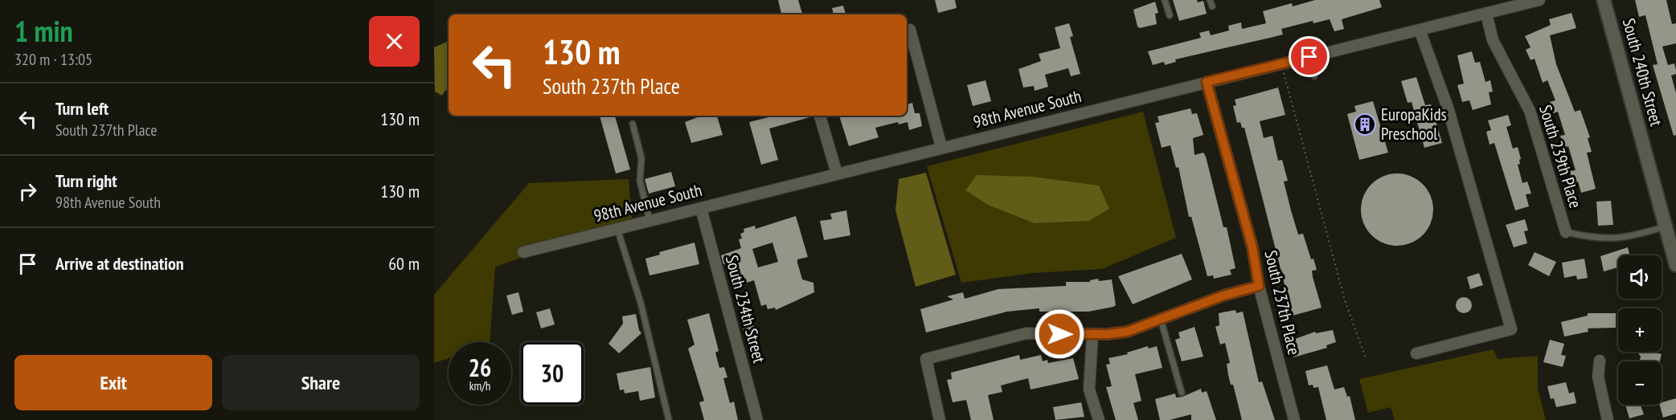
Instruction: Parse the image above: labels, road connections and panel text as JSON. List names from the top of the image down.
{
  "streets": {
    "main road": ["South 240th Street"],
    "street": [
      "98th Avenue South",
      "South 239th Place",
      "South 237th Place",
      "South 234th Street"
    ]
  },
  "crossings": [
    ["98th Avenue South", "South 239th Place"],
    ["98th Avenue South", "South 237th Place"],
    ["98th Avenue South", "South 234th Street"]
  ],
  "places": {
    "building": ["EuropaKids Preschool"]
  },
  "page": {
    "heading": ["1 min", "320 m · 13:05"],
    "turn": ["130 m", "South 237th Place"],
    "list": [
      {
        "name": "Turn left",
        "note": "South 237th Place",
        "value": "130 m"
      },
      {
        "name": "Turn right",
        "note": "98th Avenue South",
        "value": "130 m"
      },
      {
        "name": "Arrive at destination",
        "value": "60 m"
      }
    ],
    "map_buttons": ["+", "−"],
    "speed": "26 km/h",
    "limit": "30",
    "buttons": ["Exit", "Share"]
  }
}
